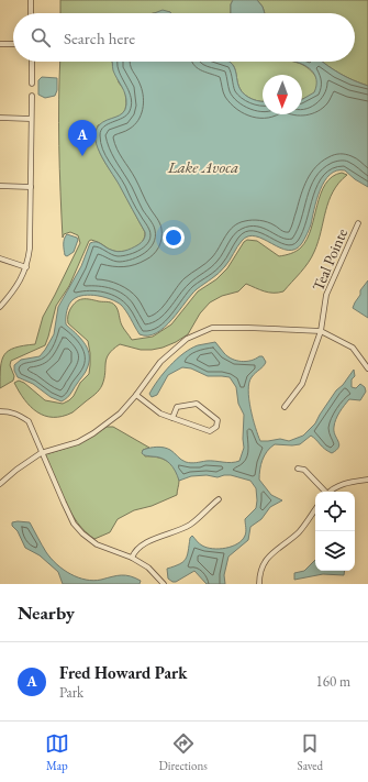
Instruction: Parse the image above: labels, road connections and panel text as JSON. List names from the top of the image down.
{
  "streets": {
    "street": ["Teal Pointe"]
  },
  "water": ["Lake Avoca"],
  "north": "bottom",
  "page": {
    "search": "Search here",
    "pins": "A",
    "heading": "Nearby",
    "list": [
      {
        "mark": "A",
        "name": "Fred Howard Park",
        "note": "Park",
        "value": "160 m"
      }
    ],
    "nav": ["Map", "Directions", "Saved"]
  }
}
